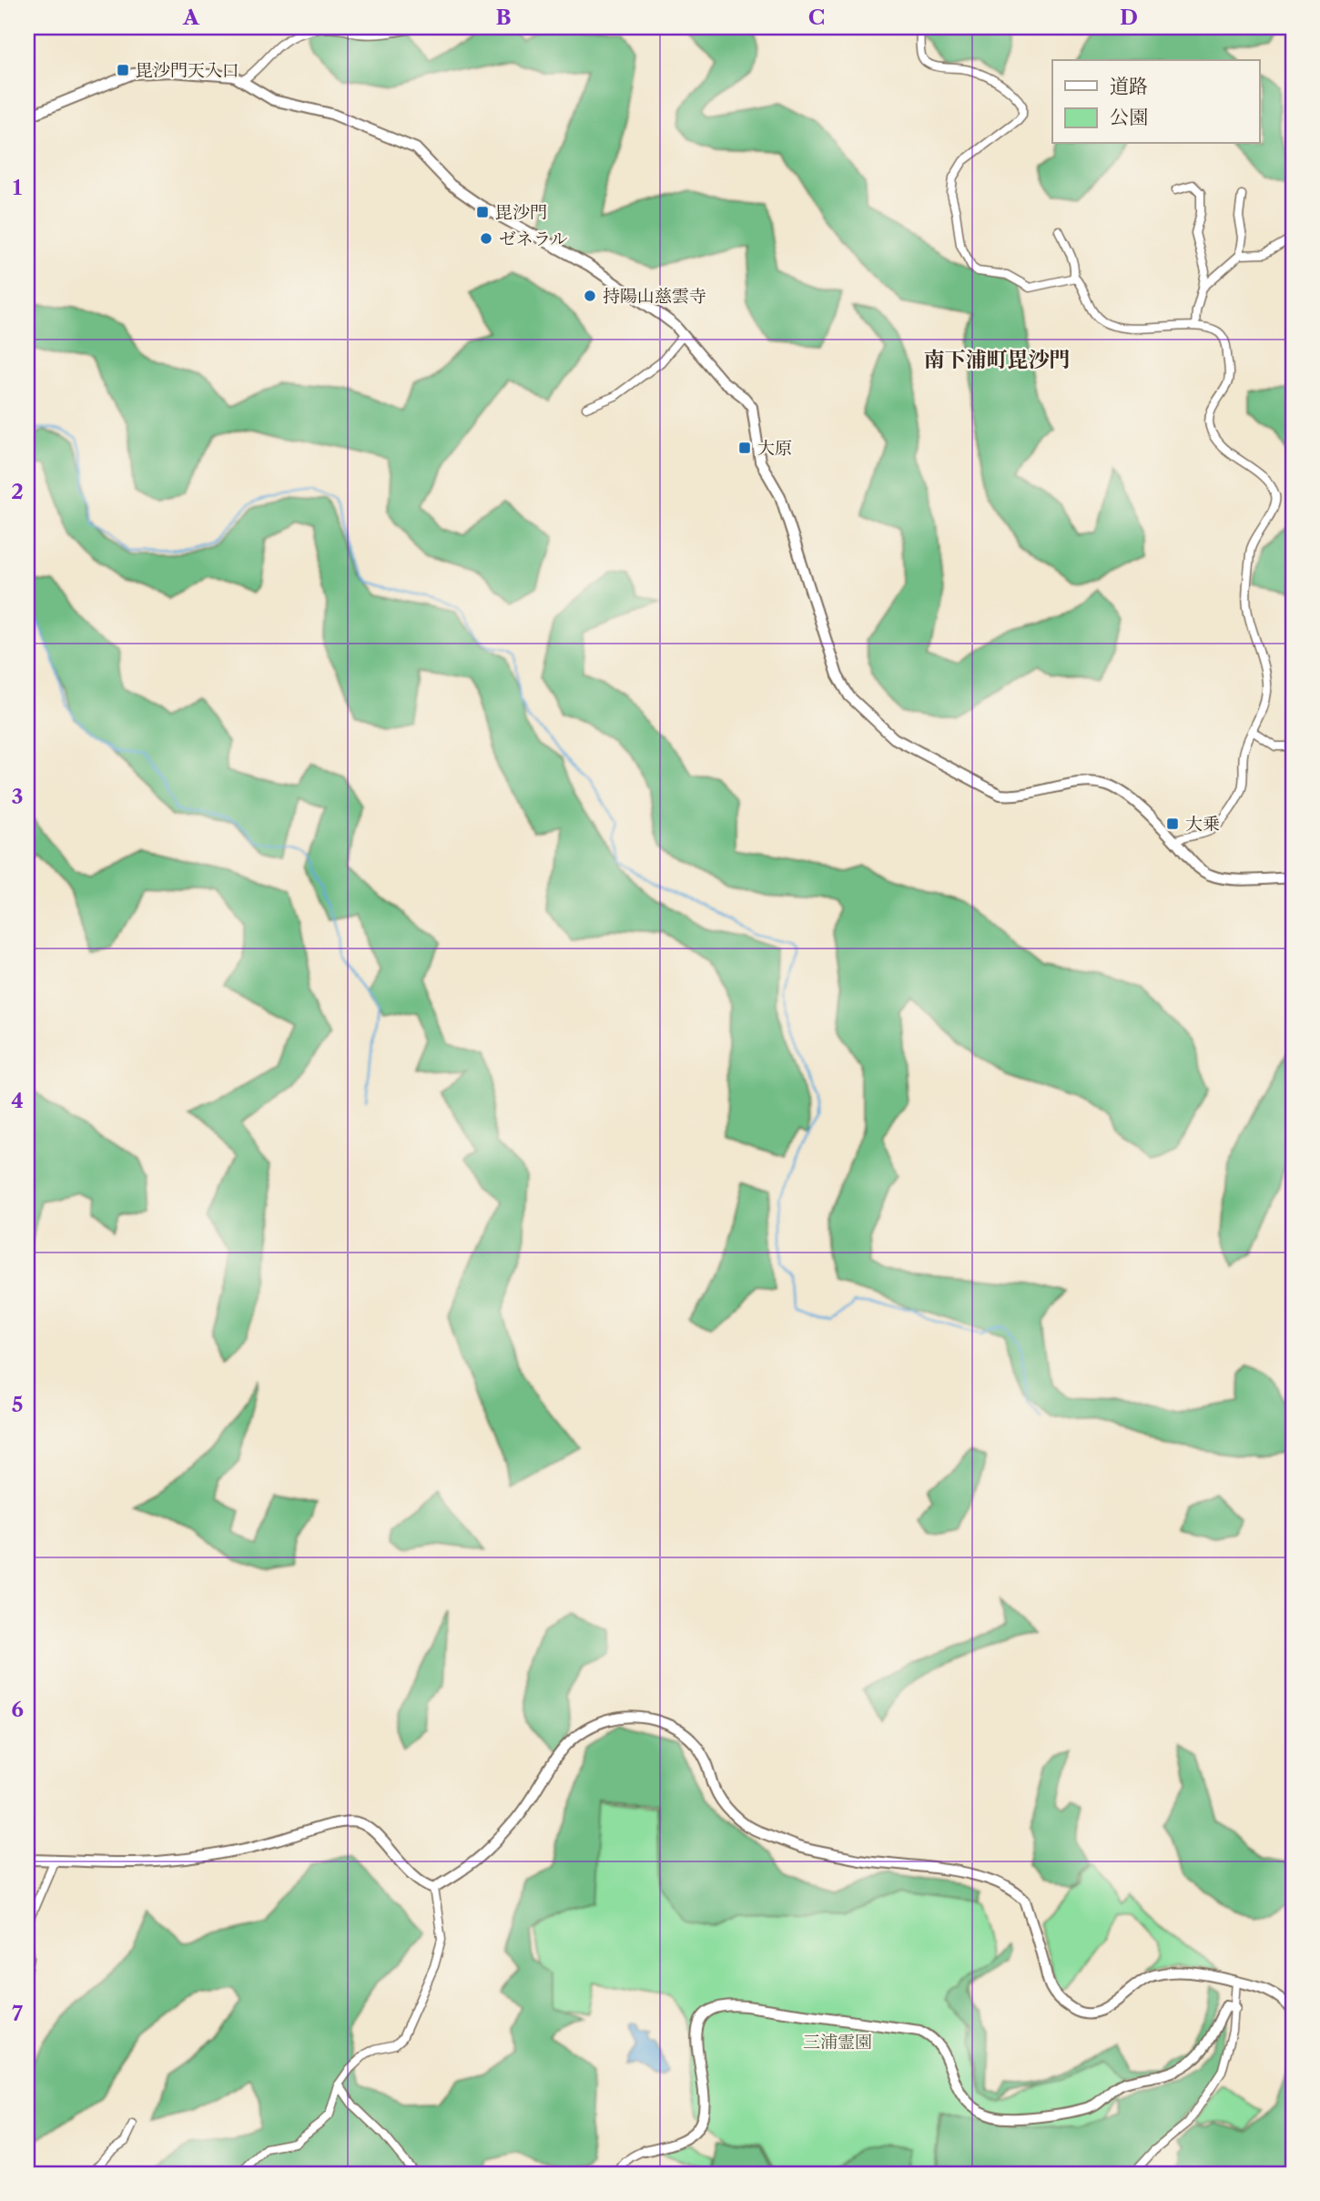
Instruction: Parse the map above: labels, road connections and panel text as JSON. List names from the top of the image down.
{
  "districts": ["南下浦町毘沙門"],
  "parks": ["三浦霊園"],
  "places": {
    "transit": [
      "毘沙門天入口",
      "毘沙門",
      "大原",
      "大乗"
    ],
    "other": ["ゼネラル", "持陽山慈雲寺"]
  },
  "legend": ["道路", "公園"],
  "grid": {
    "columns": [
      "A",
      "B",
      "C",
      "D"
    ],
    "rows": [
      "1",
      "2",
      "3",
      "4",
      "5",
      "6",
      "7"
    ]
  }
}
